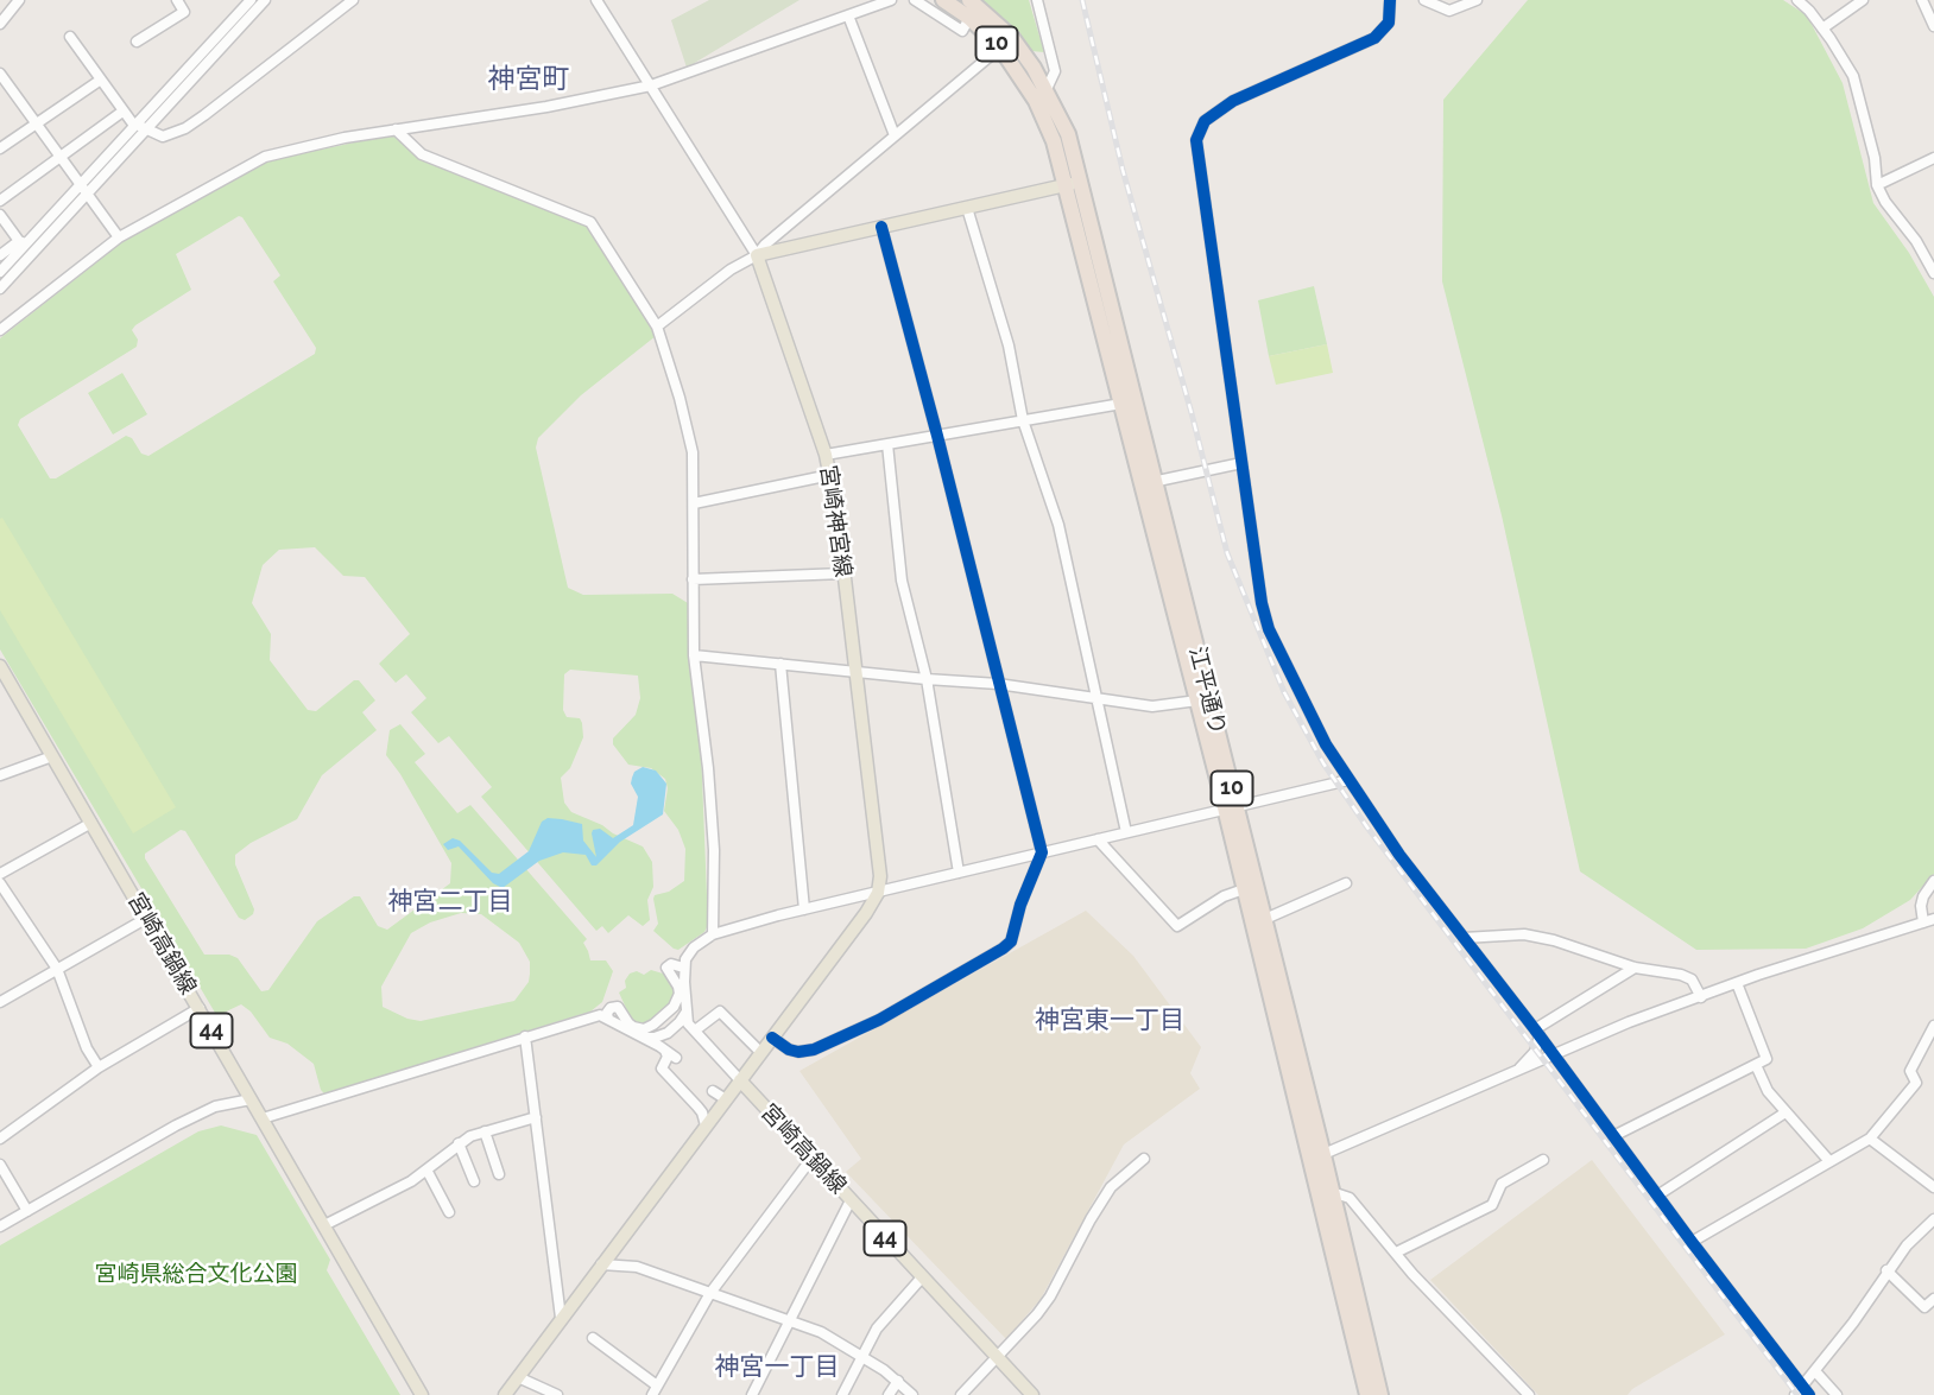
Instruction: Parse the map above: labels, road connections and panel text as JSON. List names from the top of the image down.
{
  "streets": {
    "highway": ["10", "江平通り"],
    "main road": ["宮崎神宮線", "宮崎高鍋線", "44"]
  },
  "crossings": [
    ["10", "江平通り"]
  ],
  "districts": [
    "神宮町",
    "神宮二丁目",
    "神宮東一丁目",
    "神宮一丁目"
  ],
  "parks": ["宮崎県総合文化公園"]
}
